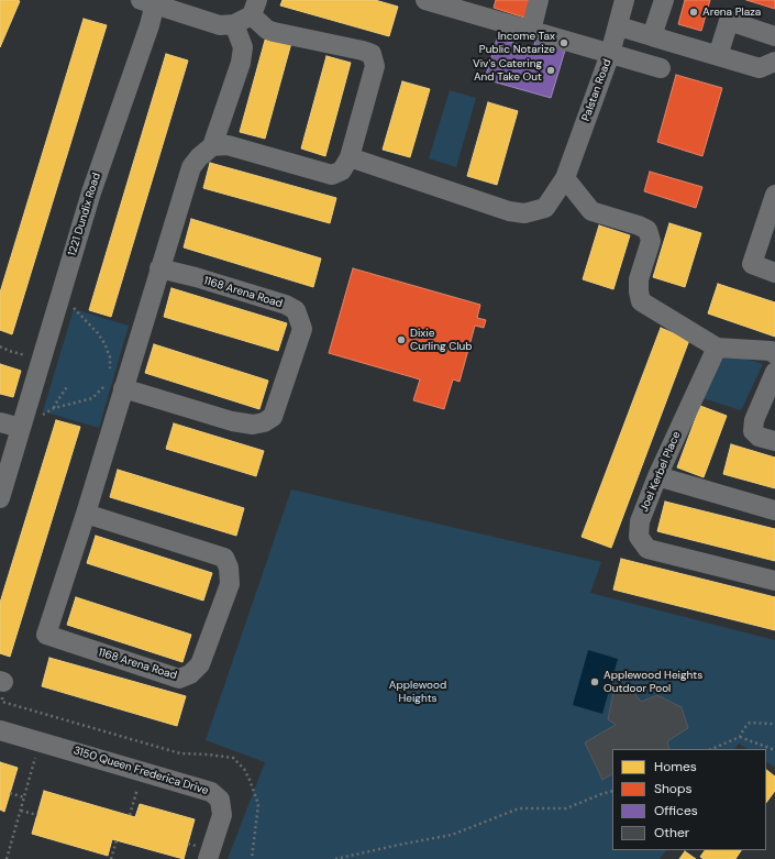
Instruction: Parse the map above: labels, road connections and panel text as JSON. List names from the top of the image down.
{
  "streets": {
    "street": [
      "Palstan Road",
      "1221 Dundix Road",
      "1168 Arena Road",
      "Joel Kerbel Place",
      "3150 Queen Frederica Drive"
    ]
  },
  "parks": ["Applewood Heights"],
  "places": [
    "Arena Plaza",
    "Income Tax Public Notarize",
    "Viv's Catering And Take Out",
    "Dixie Curling Club",
    "Applewood Heights Outdoor Pool"
  ],
  "legend": [
    "Homes",
    "Shops",
    "Offices",
    "Other"
  ]
}
